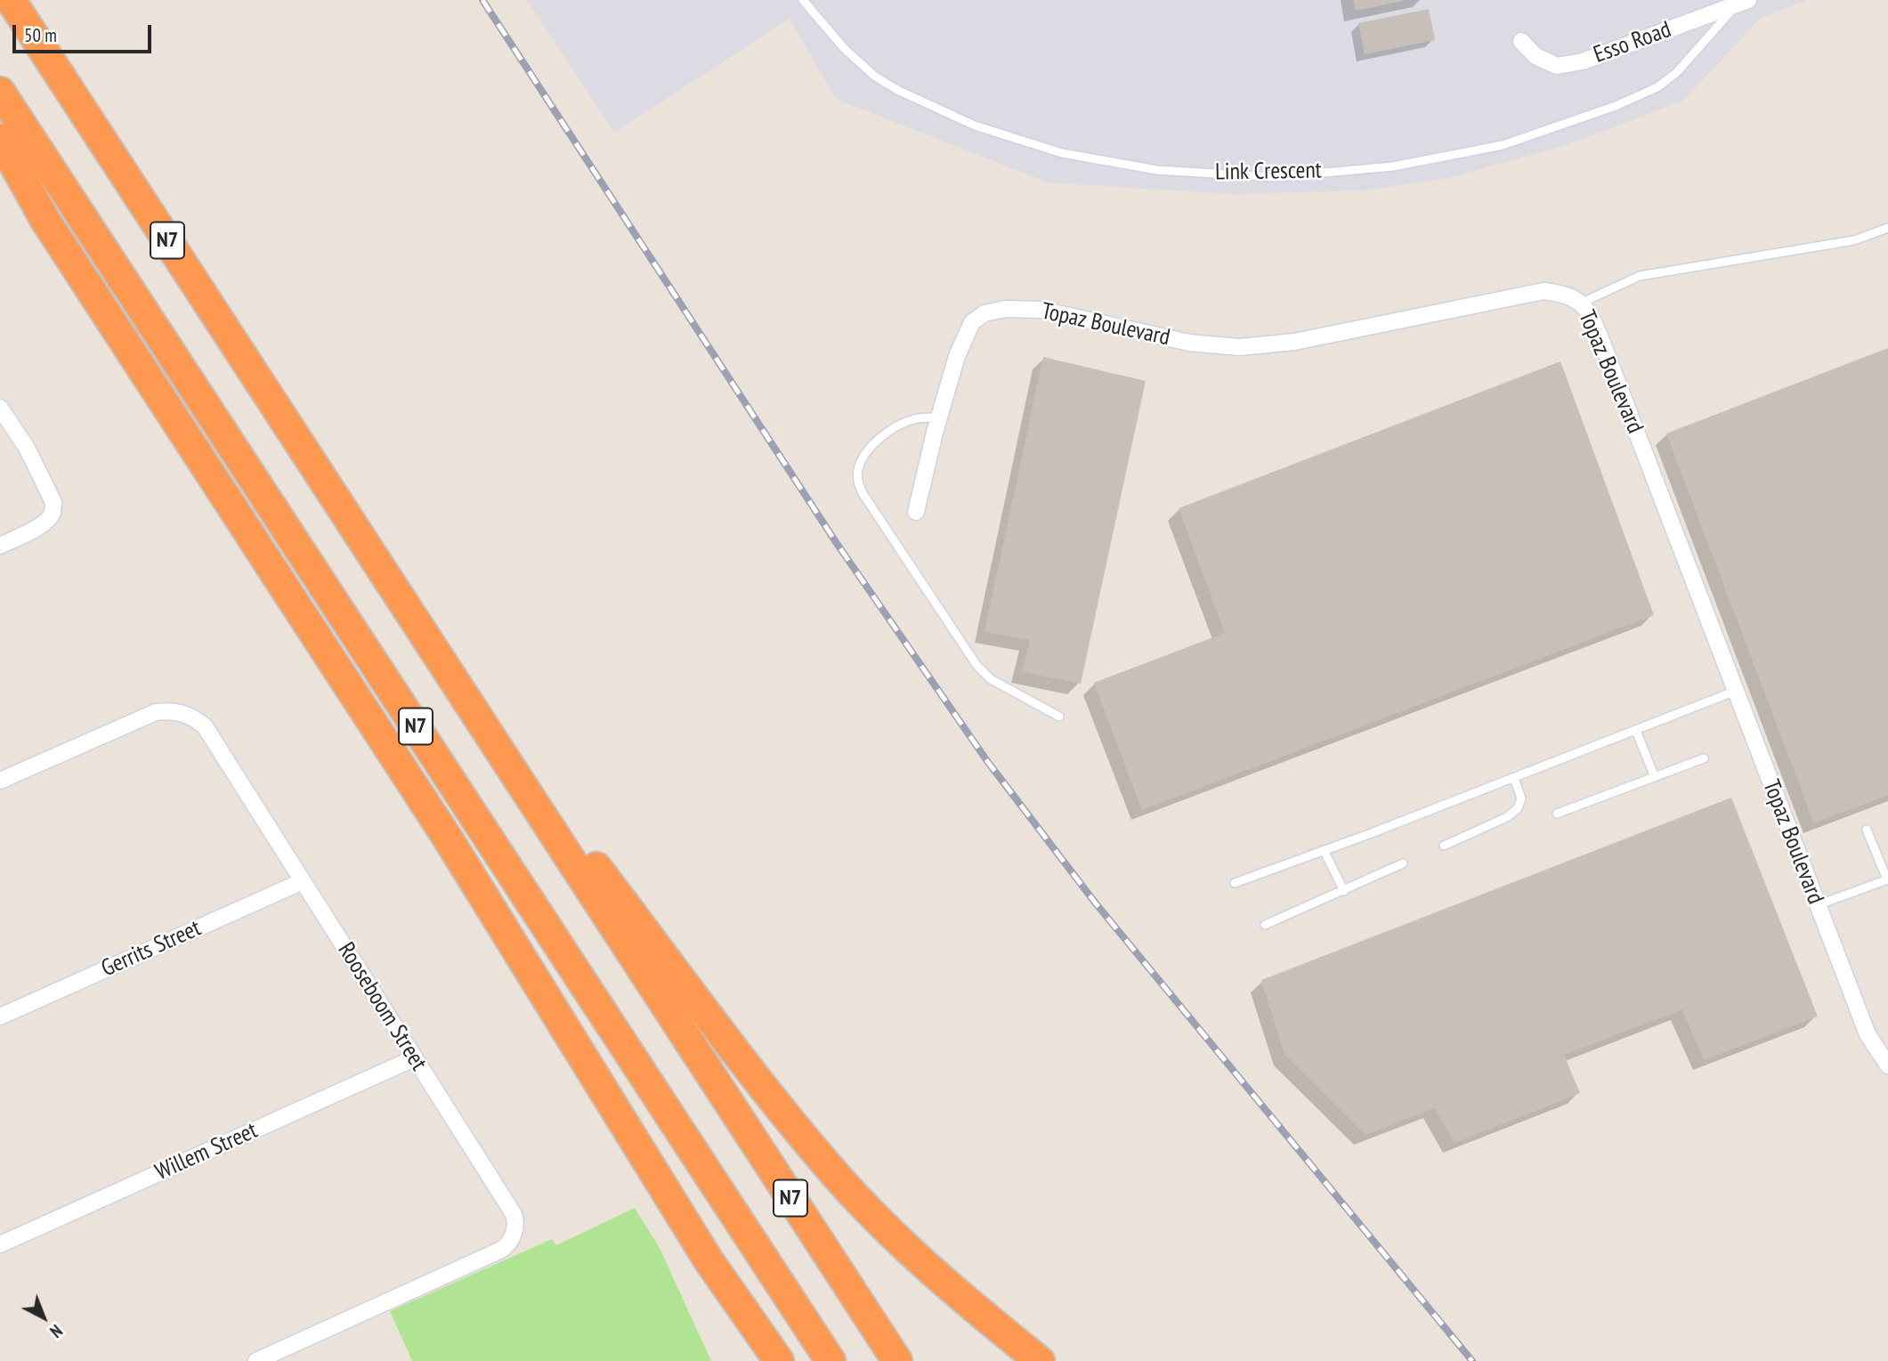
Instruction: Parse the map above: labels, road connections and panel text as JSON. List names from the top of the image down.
{
  "streets": {
    "highway": ["N7"],
    "street": [
      "Esso Road",
      "Topaz Boulevard",
      "Gerrits Street",
      "Rooseboom Street",
      "Willem Street"
    ],
    "lane": ["Link Crescent"]
  },
  "crossings": [
    ["Esso Road", "Link Crescent"],
    ["Gerrits Street", "Rooseboom Street"],
    ["Rooseboom Street", "Willem Street"]
  ],
  "scale_bar": "50 m",
  "north": "bottom right"
}
